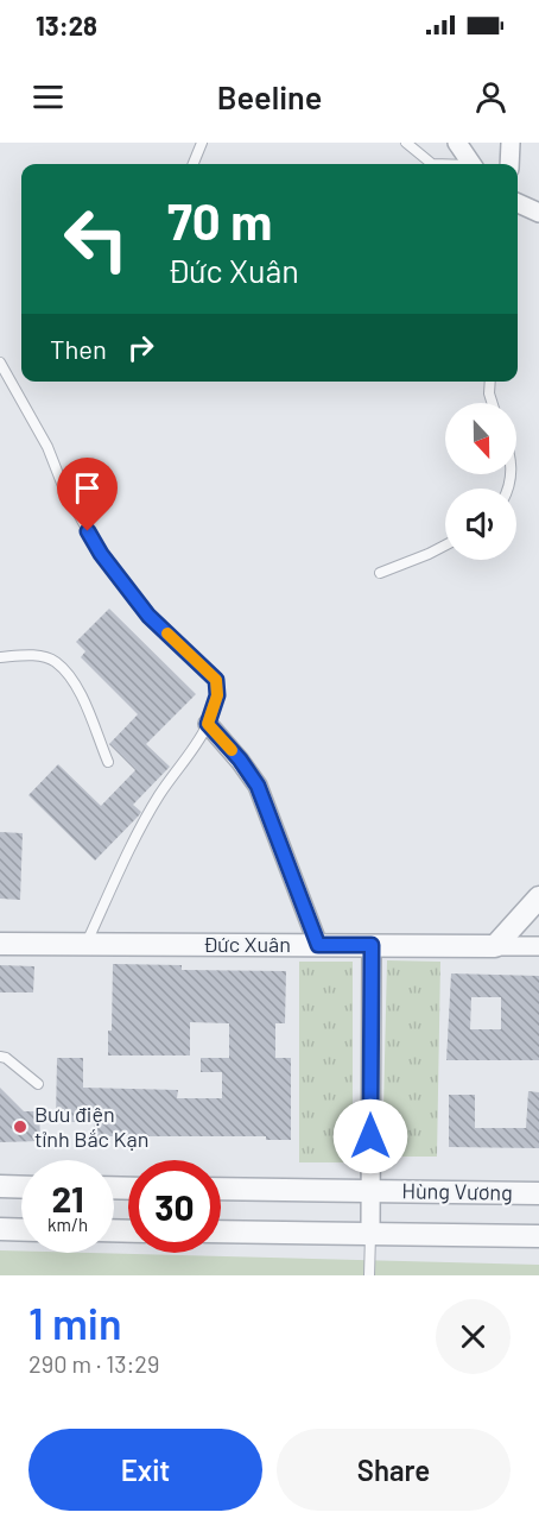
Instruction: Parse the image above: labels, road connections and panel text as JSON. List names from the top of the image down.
{
  "streets": {
    "street": ["Đức Xuân", "Hùng Vương"]
  },
  "places": ["Bưu điện tỉnh Bắc Kạn"],
  "north": "bottom",
  "page": {
    "status": "13:28",
    "header": "Beeline",
    "turn": ["70 m", "Đức Xuân"],
    "then": "Then",
    "speed": "21 km/h",
    "limit": "30",
    "heading": ["1 min", "290 m · 13:29"],
    "buttons": ["Exit", "Share"]
  }
}
